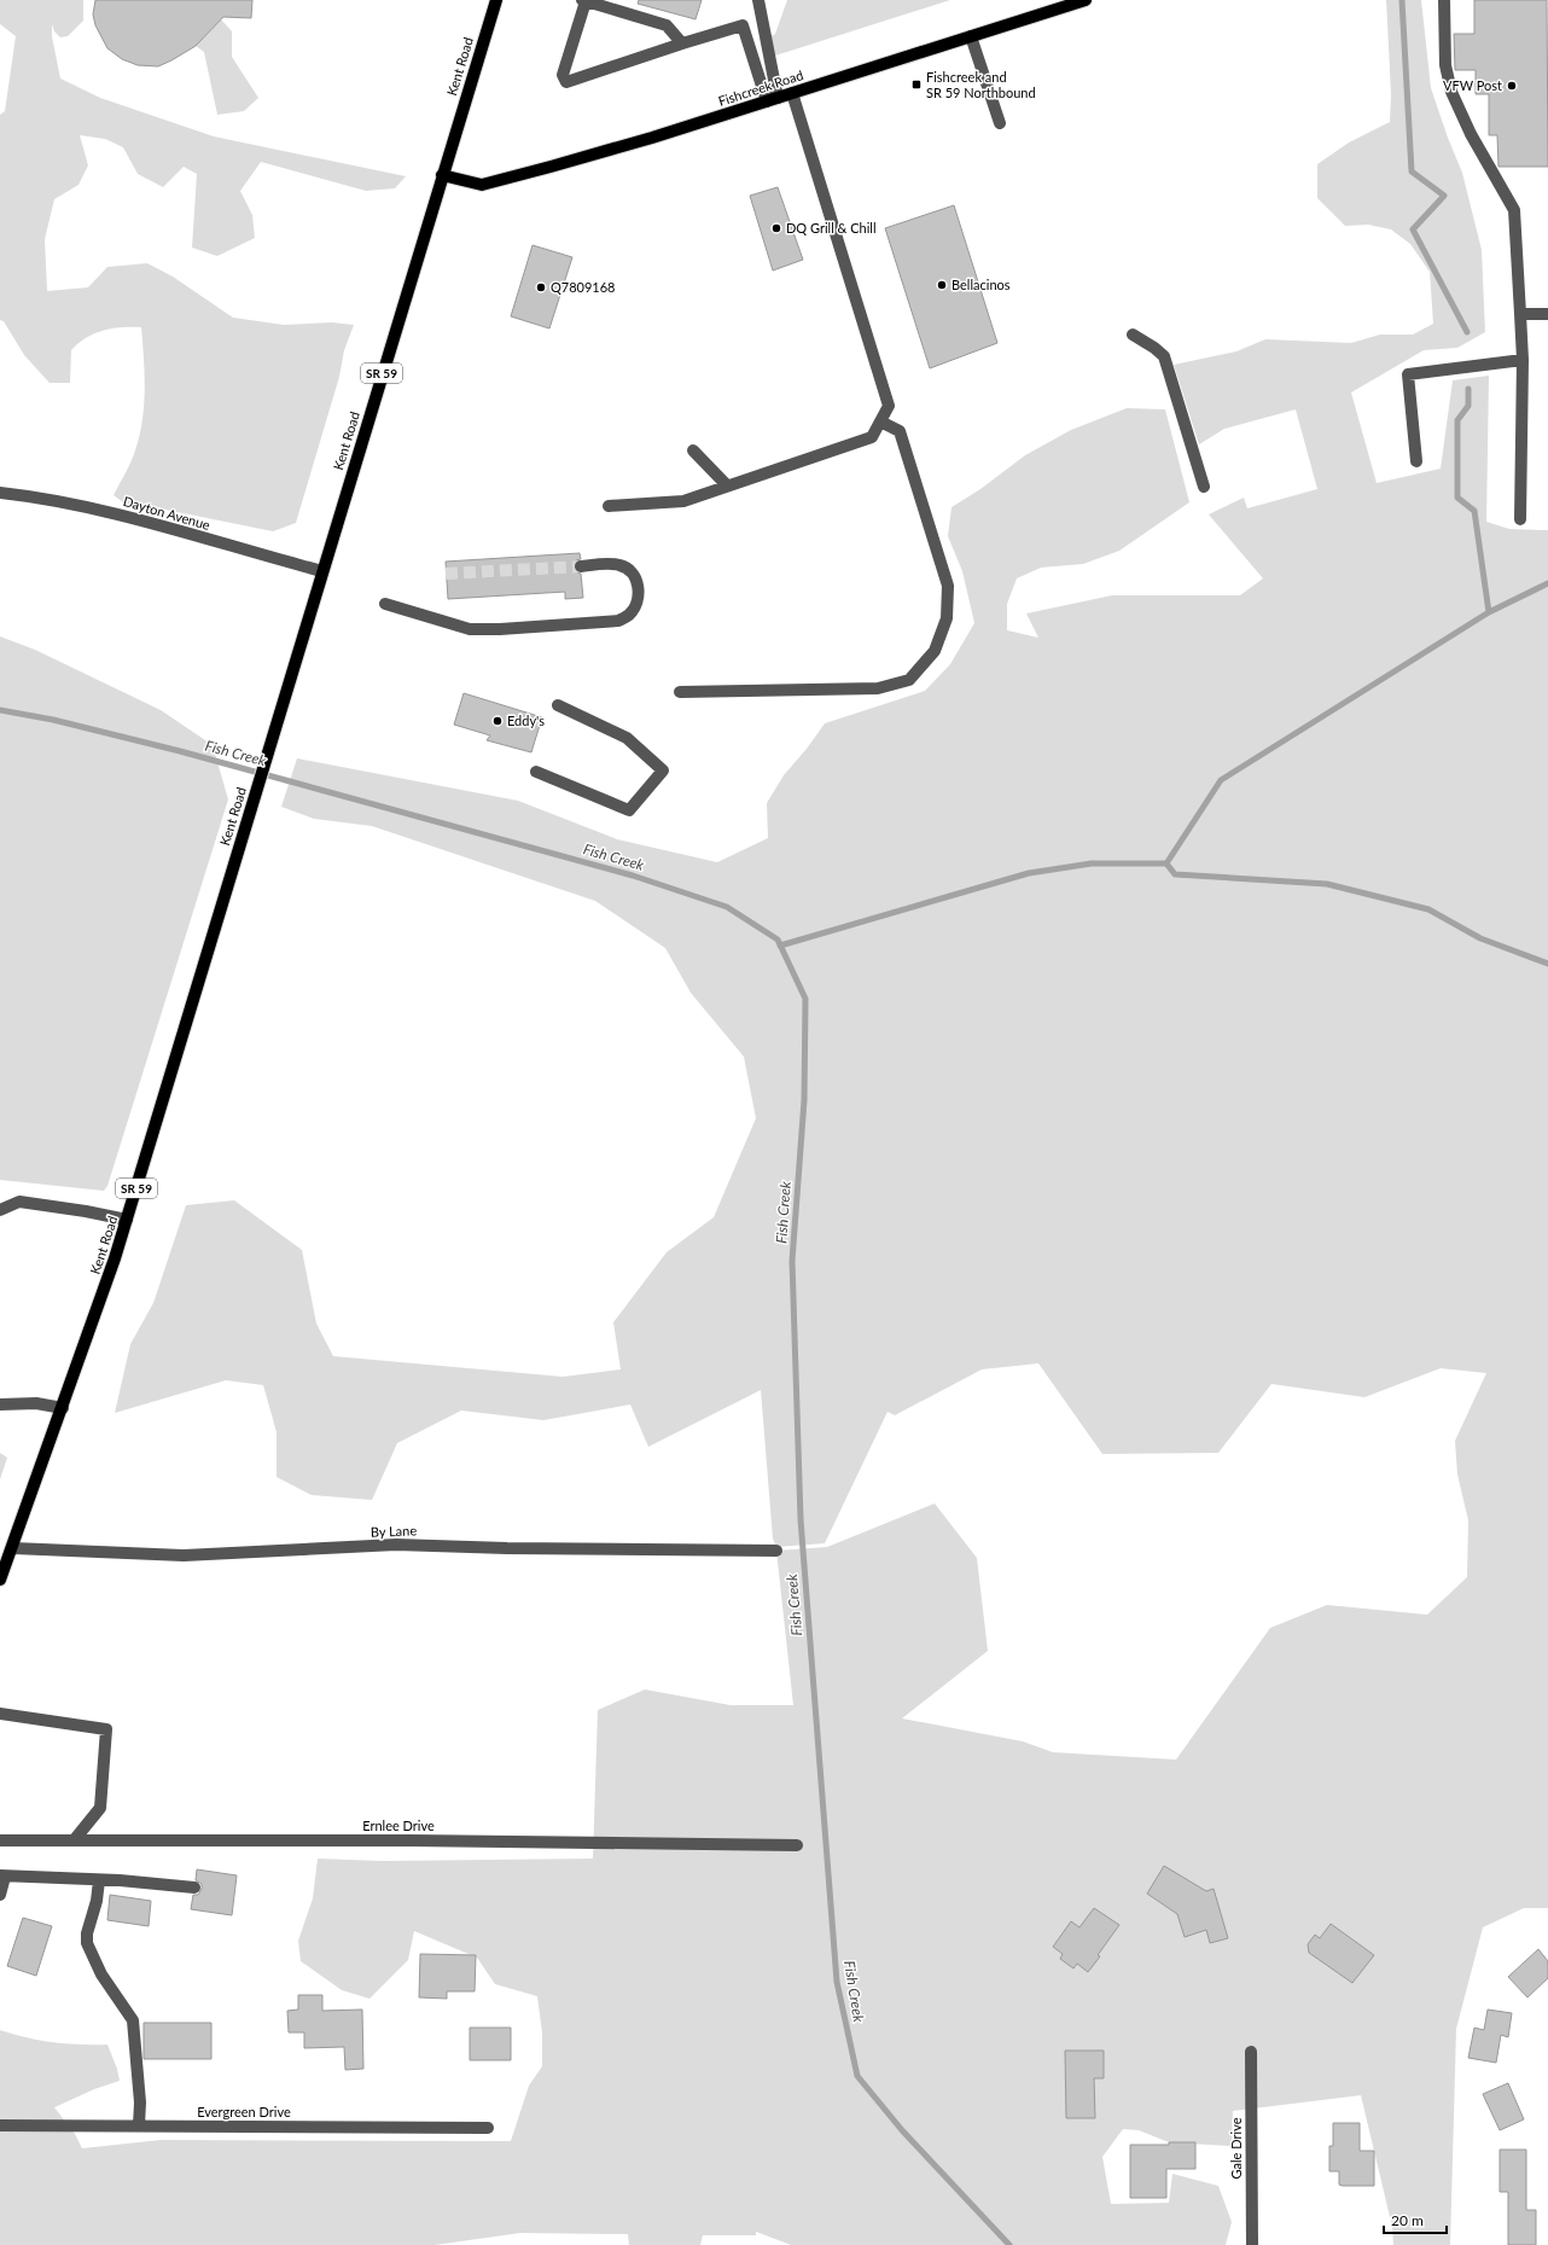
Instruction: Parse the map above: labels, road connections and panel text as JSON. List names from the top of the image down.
{
  "streets": {
    "main road": ["Kent Road", "Fishcreek Road", "SR 59"],
    "street": [
      "Dayton Avenue",
      "By Lane",
      "Ernlee Drive",
      "Evergreen Drive",
      "Gale Drive"
    ]
  },
  "crossings": [
    ["Kent Road", "Fishcreek Road"],
    ["Kent Road", "Dayton Avenue"],
    ["Kent Road", "By Lane"]
  ],
  "water": ["Fish Creek"],
  "places": {
    "transit": ["Fishcreek and SR 59 Northbound"],
    "other": [
      "VFW Post",
      "DQ Grill & Chill",
      "Bellacinos",
      "Q7809168",
      "Eddy's"
    ]
  },
  "scale_bar": "20 m"
}
